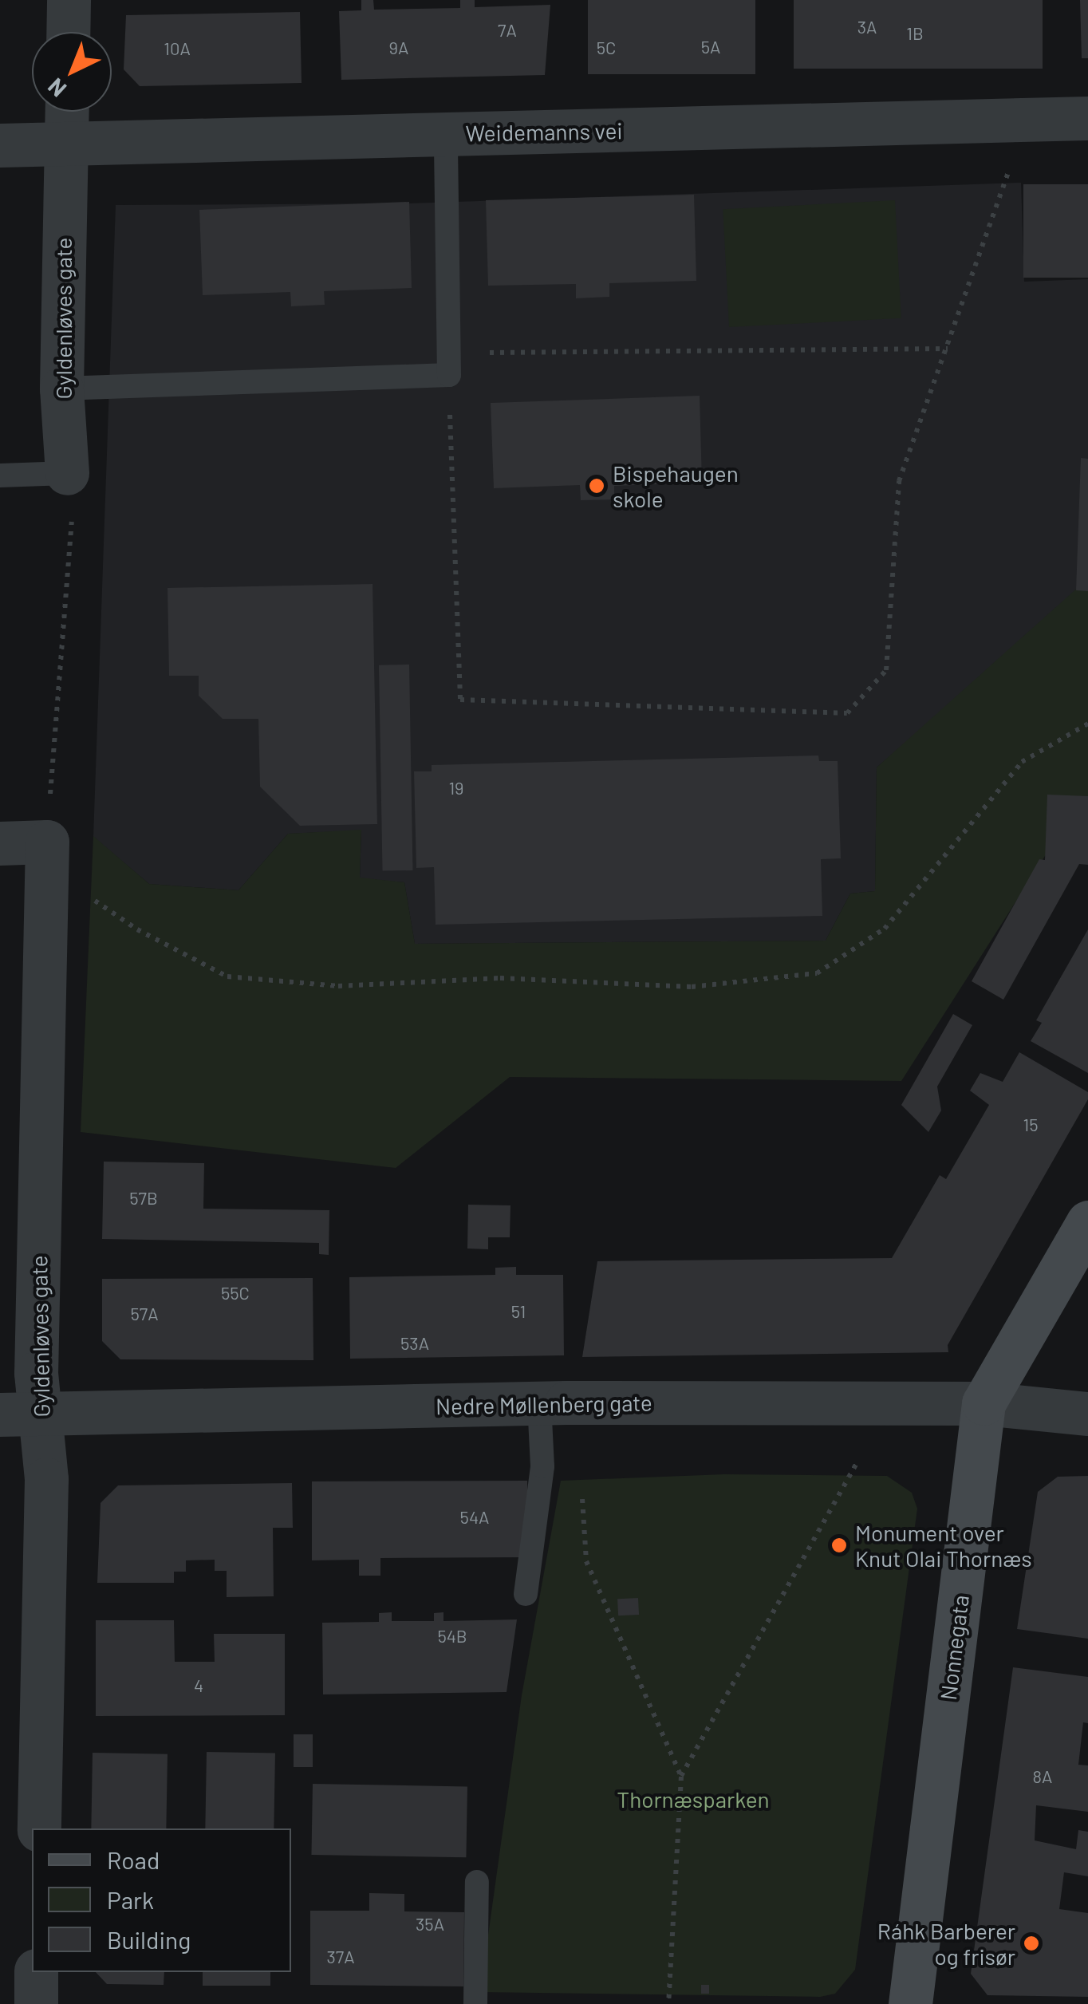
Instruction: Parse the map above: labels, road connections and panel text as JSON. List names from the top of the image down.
{
  "streets": {
    "street": [
      "Weidemanns vei",
      "Gyldenløves gate",
      "Nedre Møllenberg gate",
      "Nonnegata"
    ]
  },
  "crossings": [
    ["Weidemanns vei", "Gyldenløves gate"],
    ["Gyldenløves gate", "Nedre Møllenberg gate"],
    ["Nedre Møllenberg gate", "Nonnegata"]
  ],
  "parks": ["Thornæsparken"],
  "places": ["Bispehaugen skole", "Monument over Knut Olai Thornæs", "Ráhk Barberer og frisør"],
  "house_numbers": [
    "3A",
    "7A",
    "1B",
    "5A",
    "9A",
    "5C",
    "10A",
    "19",
    "15",
    "57B",
    "55C",
    "51",
    "57A",
    "53A",
    "54A",
    "54B",
    "4",
    "8A",
    "35A",
    "37A"
  ],
  "legend": ["Road", "Park", "Building"],
  "north": "bottom left"
}
